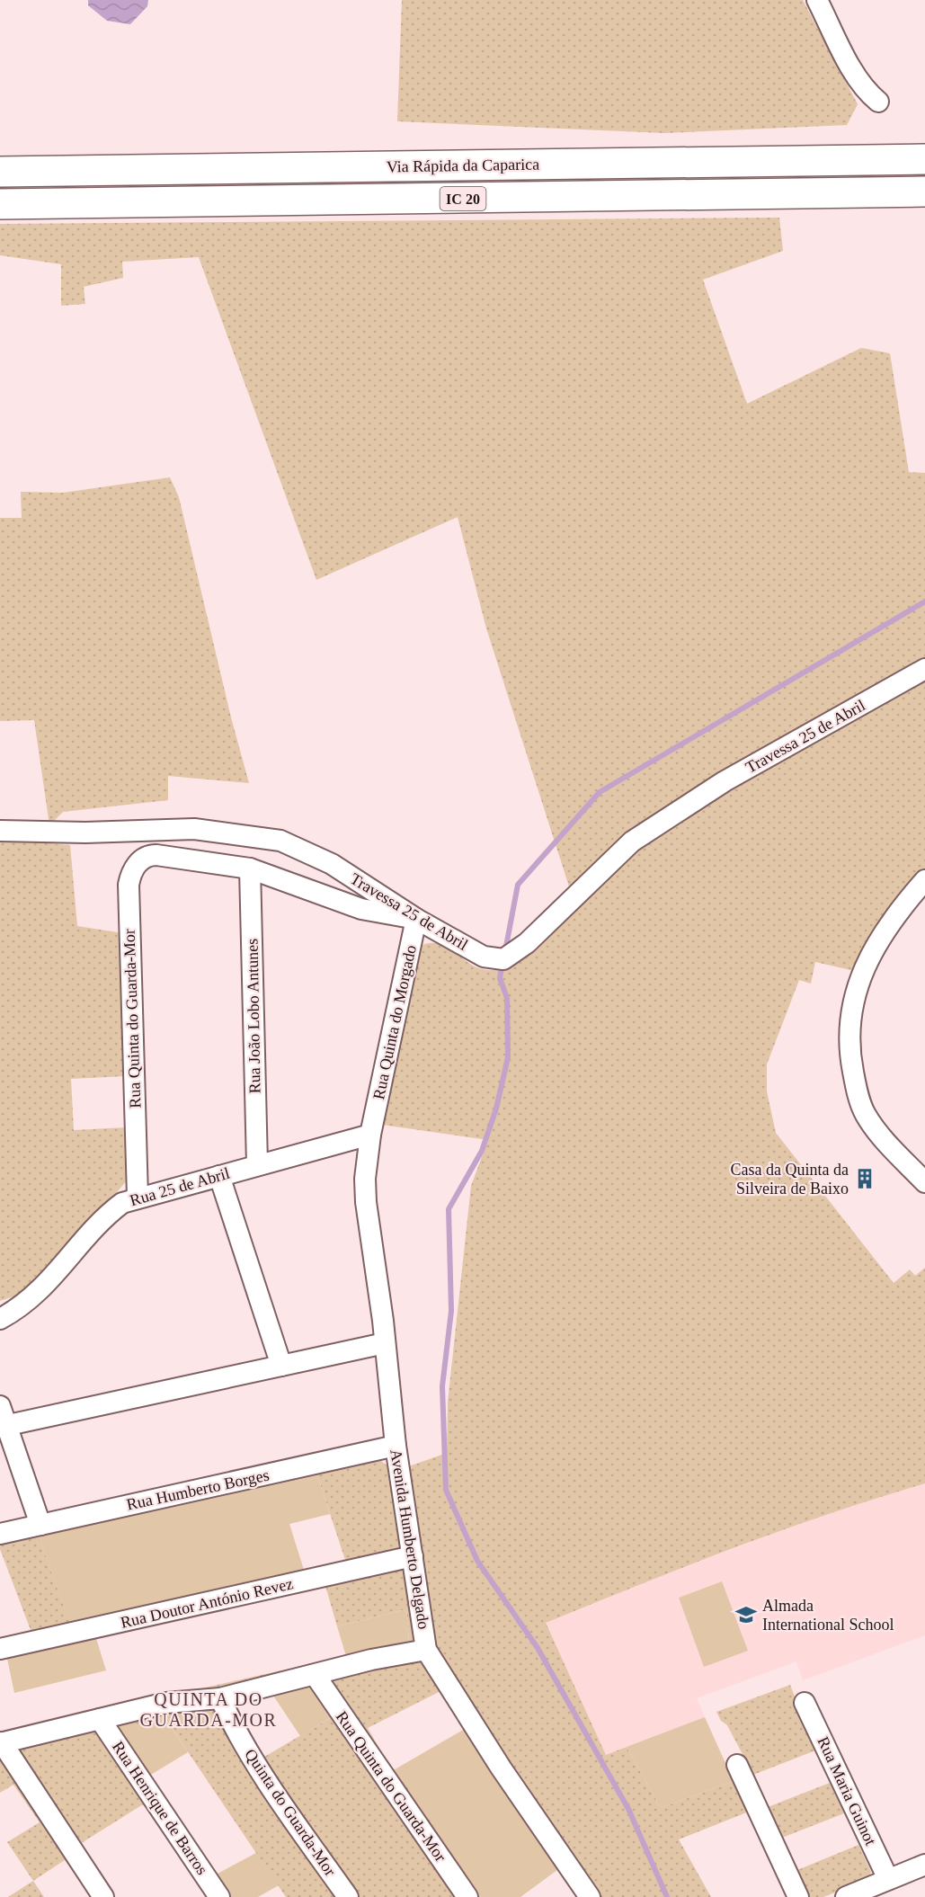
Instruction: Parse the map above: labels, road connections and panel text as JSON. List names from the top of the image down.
{
  "streets": {
    "highway": ["Via Rápida da Caparica", "IC 20"],
    "street": [
      "Travessa 25 de Abril",
      "Rua João Lobo Antunes",
      "Rua Quinta do Guarda-Mor",
      "Rua Quinta do Morgado",
      "Rua 25 de Abril",
      "Rua Humberto Borges",
      "Avenida Humberto Delgado",
      "Rua Doutor António Revez",
      "Rua Maria Guinot",
      "Rua Henrique de Barros",
      "Quinta do Guarda-Mor"
    ]
  },
  "crossings": [
    ["Travessa 25 de Abril", "Rua Quinta do Morgado"],
    ["Rua João Lobo Antunes", "Rua Quinta do Guarda-Mor"],
    ["Rua João Lobo Antunes", "Rua 25 de Abril"],
    ["Rua Quinta do Guarda-Mor", "Rua 25 de Abril"],
    ["Rua Quinta do Morgado", "Rua 25 de Abril"],
    ["Rua Quinta do Morgado", "Avenida Humberto Delgado"],
    ["Rua 25 de Abril", "Avenida Humberto Delgado"],
    ["Rua Humberto Borges", "Avenida Humberto Delgado"],
    ["Avenida Humberto Delgado", "Rua Doutor António Revez"]
  ],
  "districts": ["QUINTA DO GUARDA-MOR"],
  "places": {
    "building": ["Casa da Quinta da Silveira de Baixo"],
    "school or university": ["Almada International School"]
  }
}
